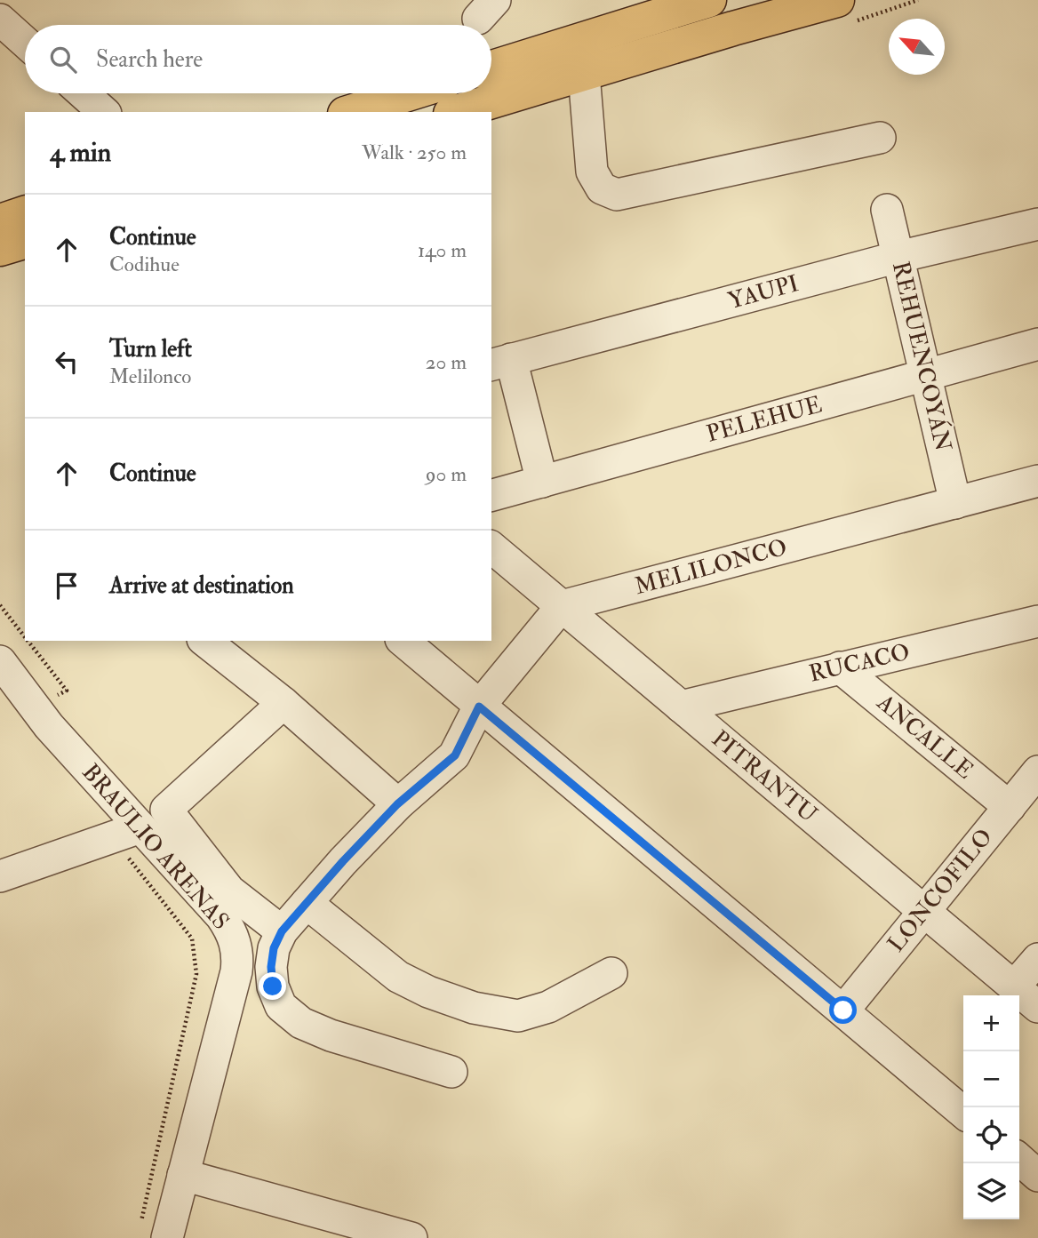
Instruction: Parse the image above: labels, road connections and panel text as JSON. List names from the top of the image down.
{
  "streets": {
    "street": [
      "YAUPI",
      "REHUENCOYÁN",
      "PELEHUE",
      "MELILONCO",
      "RUCACO",
      "ANCALLE",
      "PITRANTU",
      "BRAULIO ARENAS",
      "LONCOFILO"
    ]
  },
  "crossings": [
    ["YAUPI", "REHUENCOYÁN"],
    ["REHUENCOYÁN", "PELEHUE"],
    ["REHUENCOYÁN", "MELILONCO"],
    ["MELILONCO", "PITRANTU"],
    ["RUCACO", "ANCALLE"],
    ["RUCACO", "PITRANTU"],
    ["ANCALLE", "LONCOFILO"],
    ["PITRANTU", "LONCOFILO"]
  ],
  "north": "top left",
  "page": {
    "search": "Search here",
    "heading": ["4 min", "Walk · 250 m"],
    "list": [
      ["Continue", "Codihue", "140 m"],
      ["Turn left", "Melilonco", "20 m"],
      ["Continue", "90 m"],
      "Arrive at destination"
    ],
    "map_buttons": ["+", "−"]
  }
}
